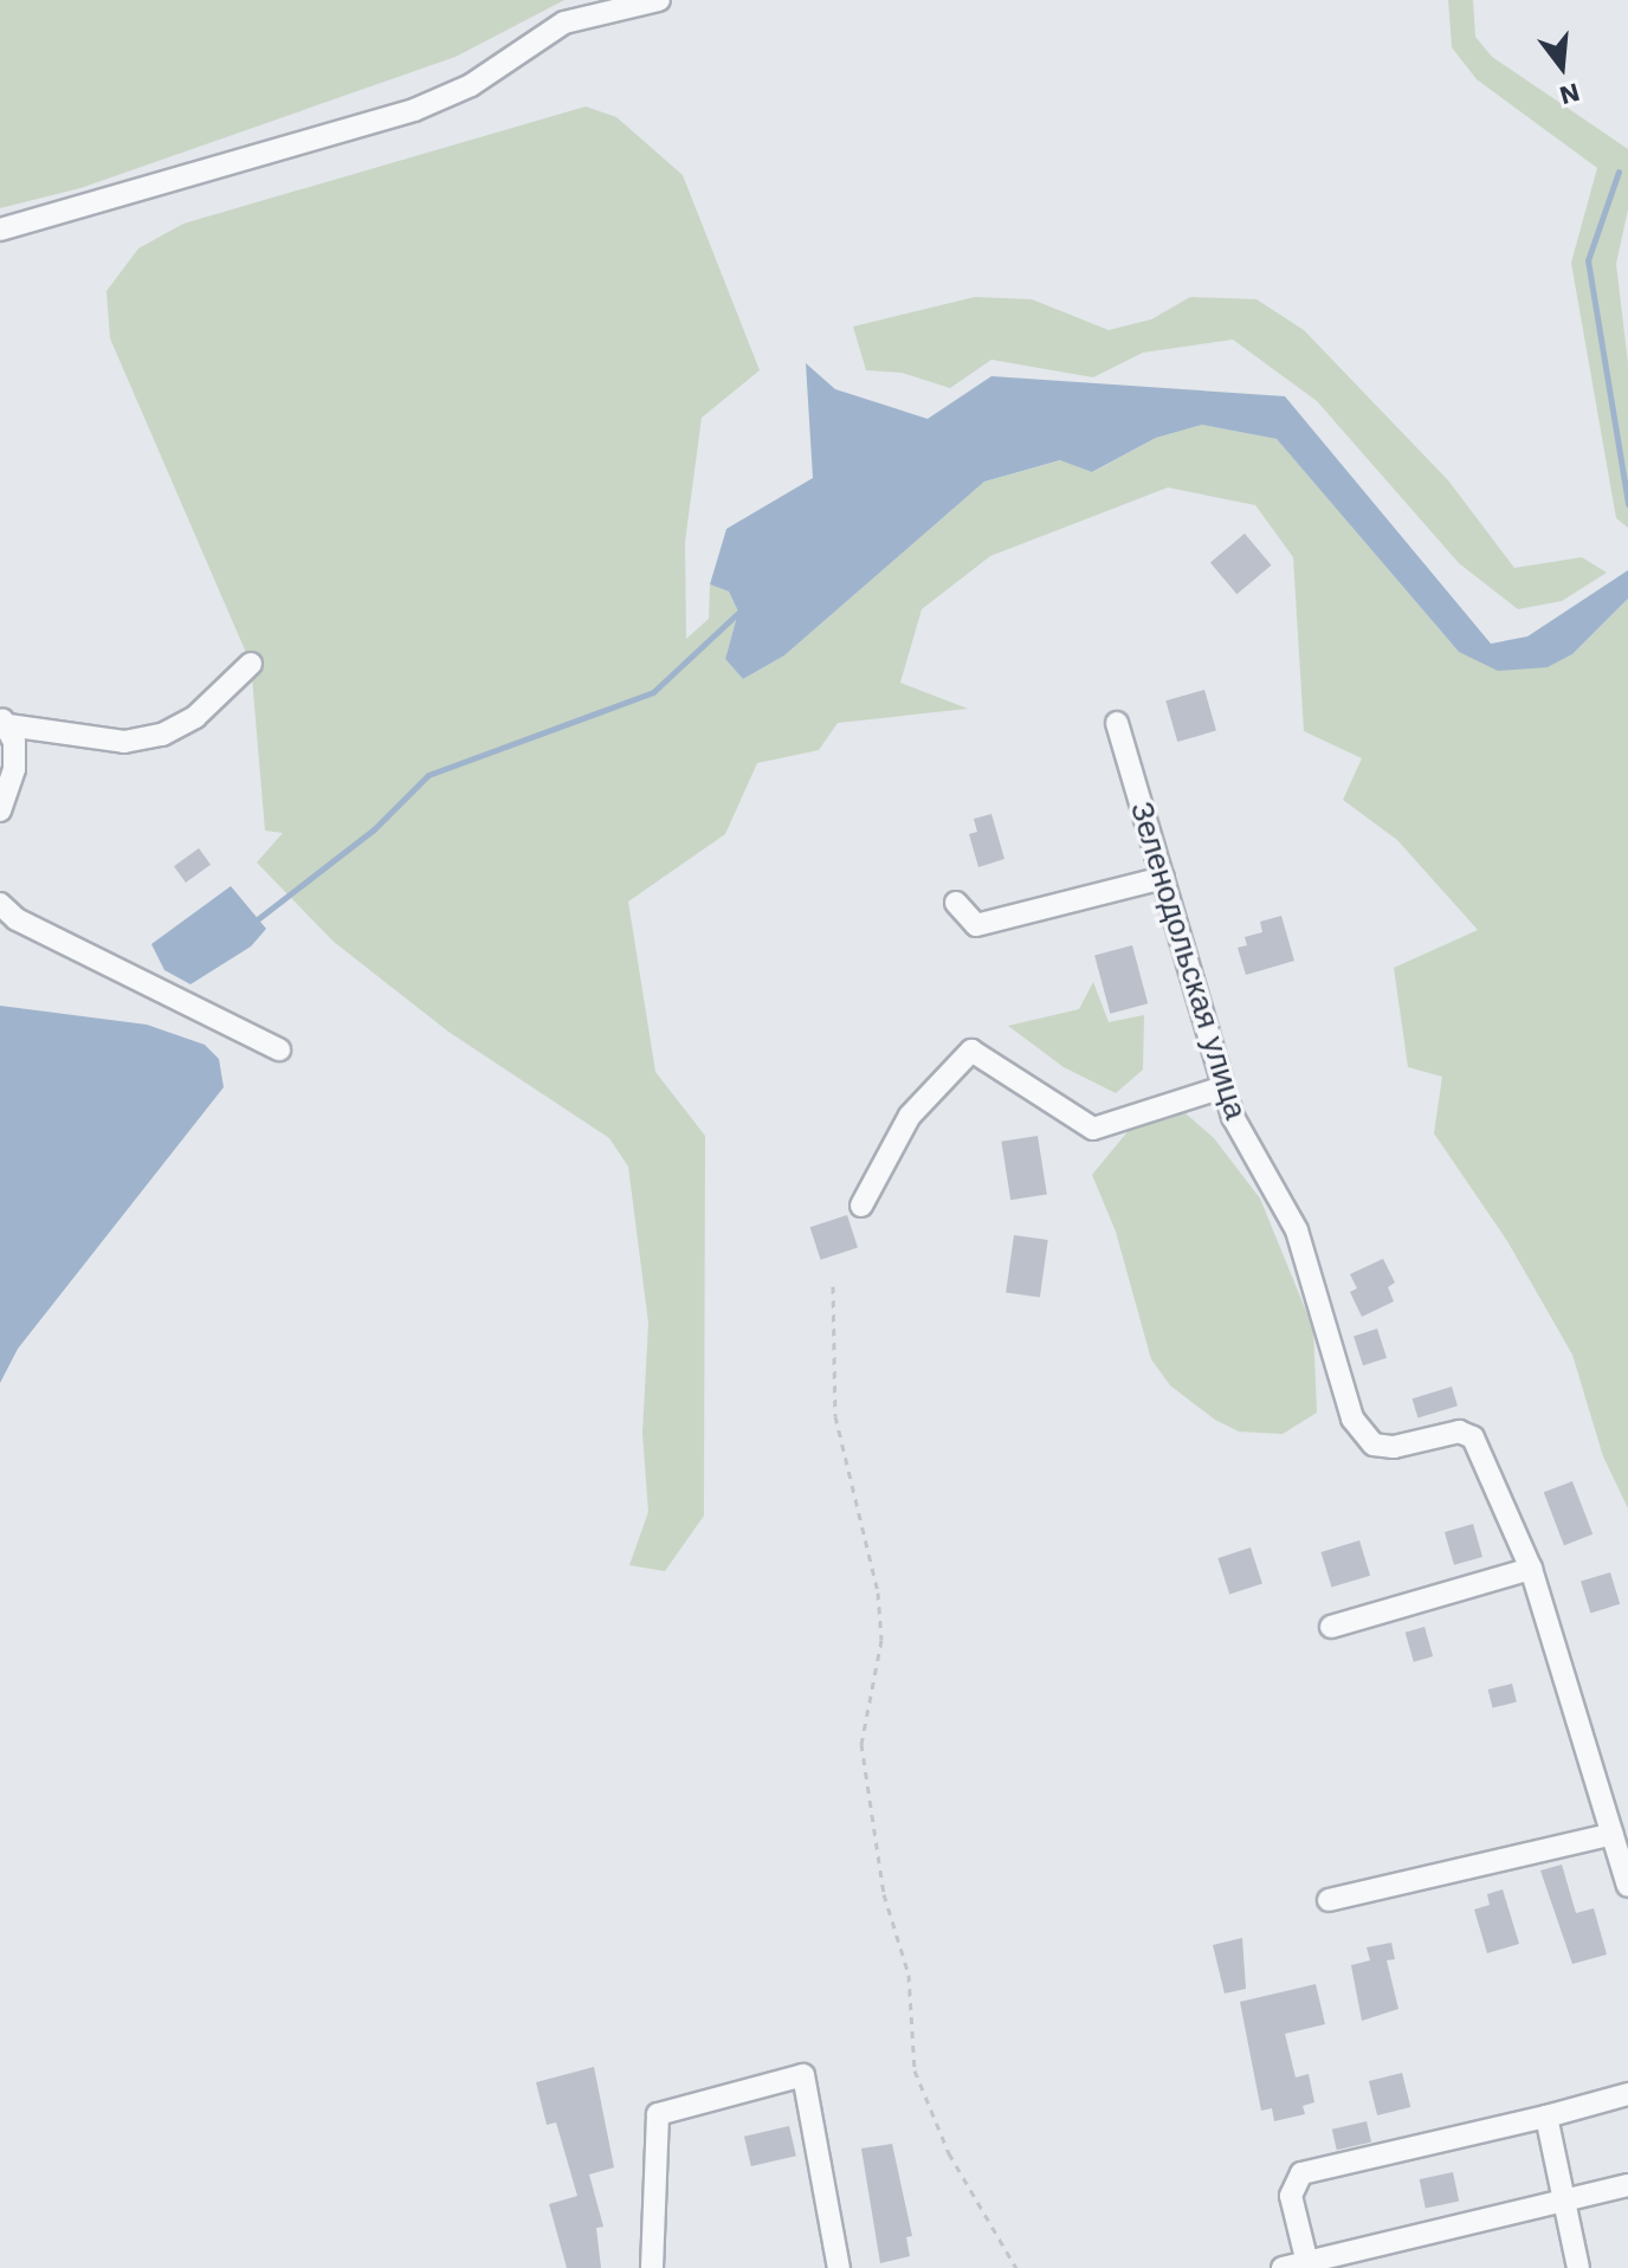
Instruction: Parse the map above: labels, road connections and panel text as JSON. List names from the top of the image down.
{
  "streets": {
    "street": ["Зеленодольская улица"]
  },
  "north": "bottom"
}
